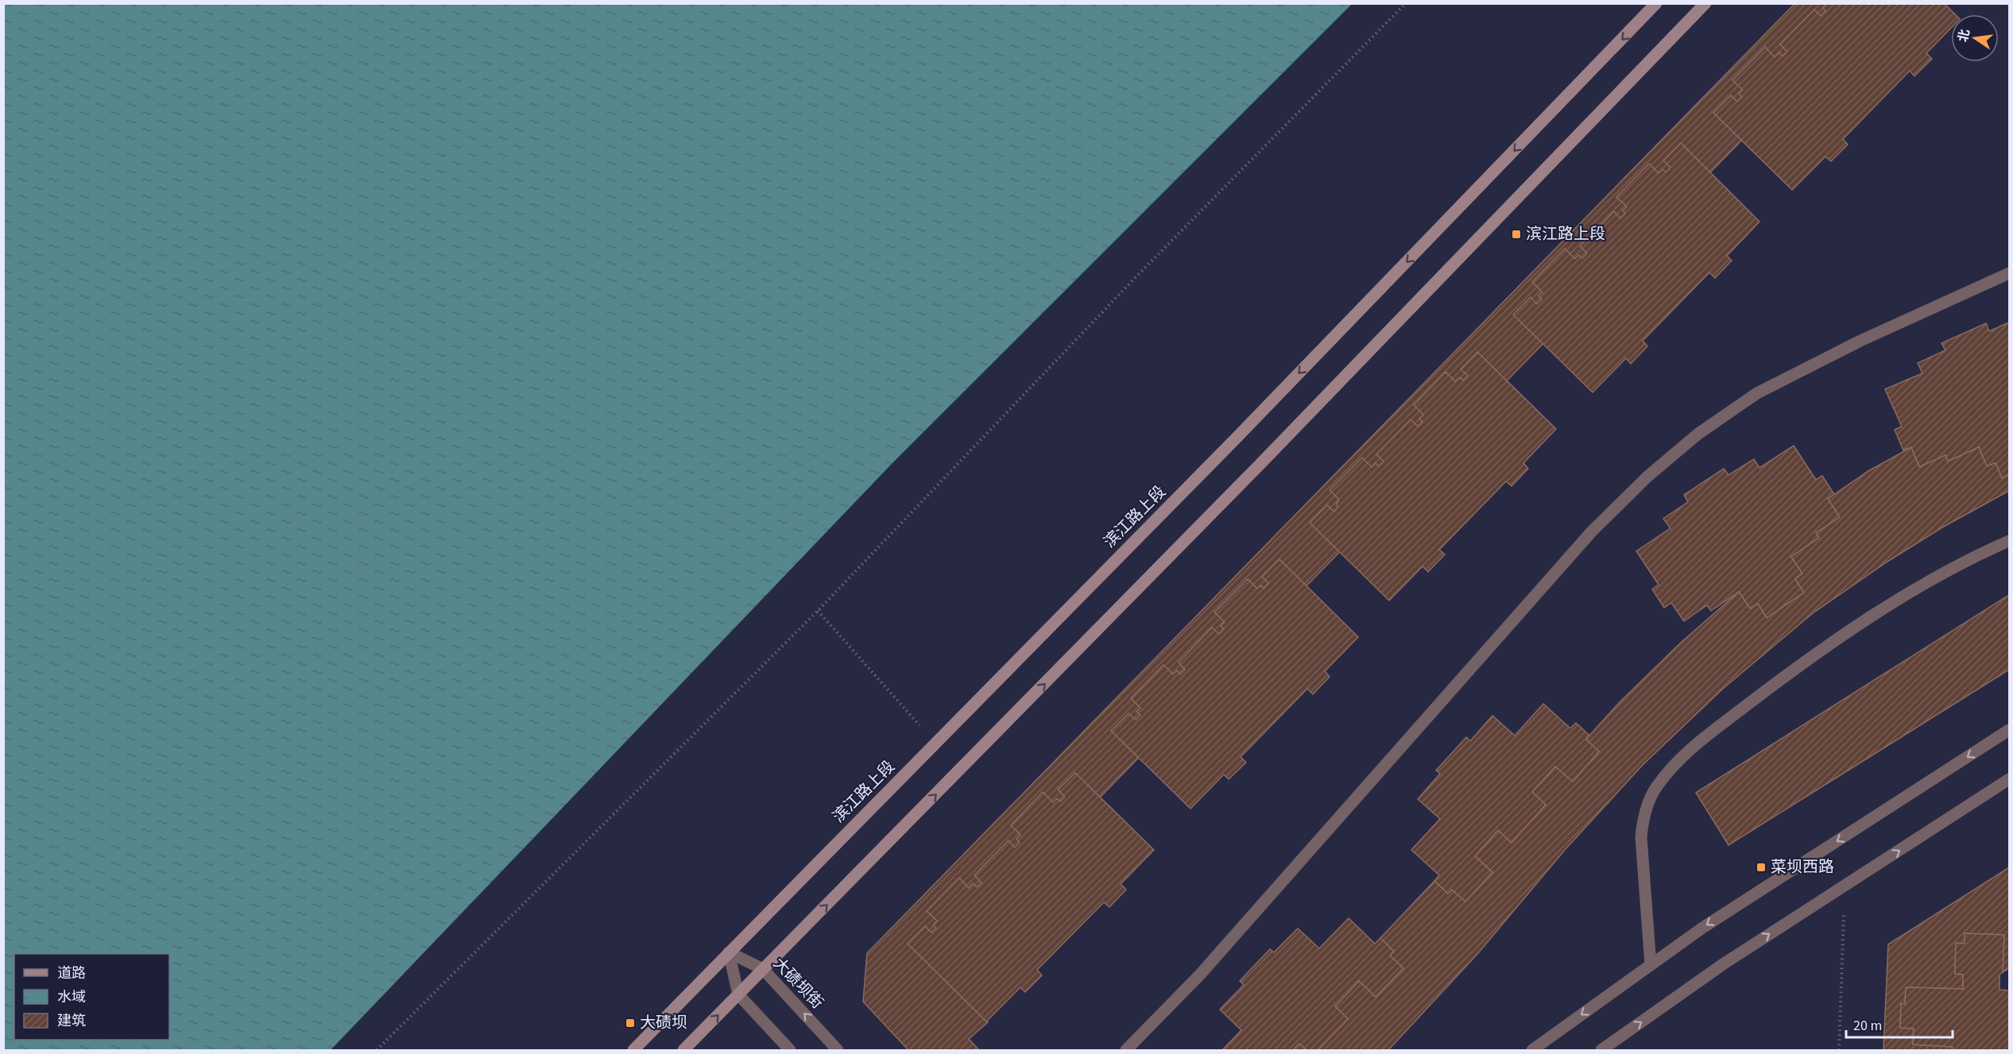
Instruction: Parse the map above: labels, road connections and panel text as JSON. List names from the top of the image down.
{
  "streets": {
    "main road": ["滨江路上段"],
    "street": ["大碛坝街"]
  },
  "crossings": [
    ["滨江路上段", "大碛坝街"]
  ],
  "places": {
    "transit": ["滨江路上段", "菜坝西路", "大碛坝"]
  },
  "legend": ["道路", "水域", "建筑"],
  "scale_bar": "20 m",
  "north": "left"
}
